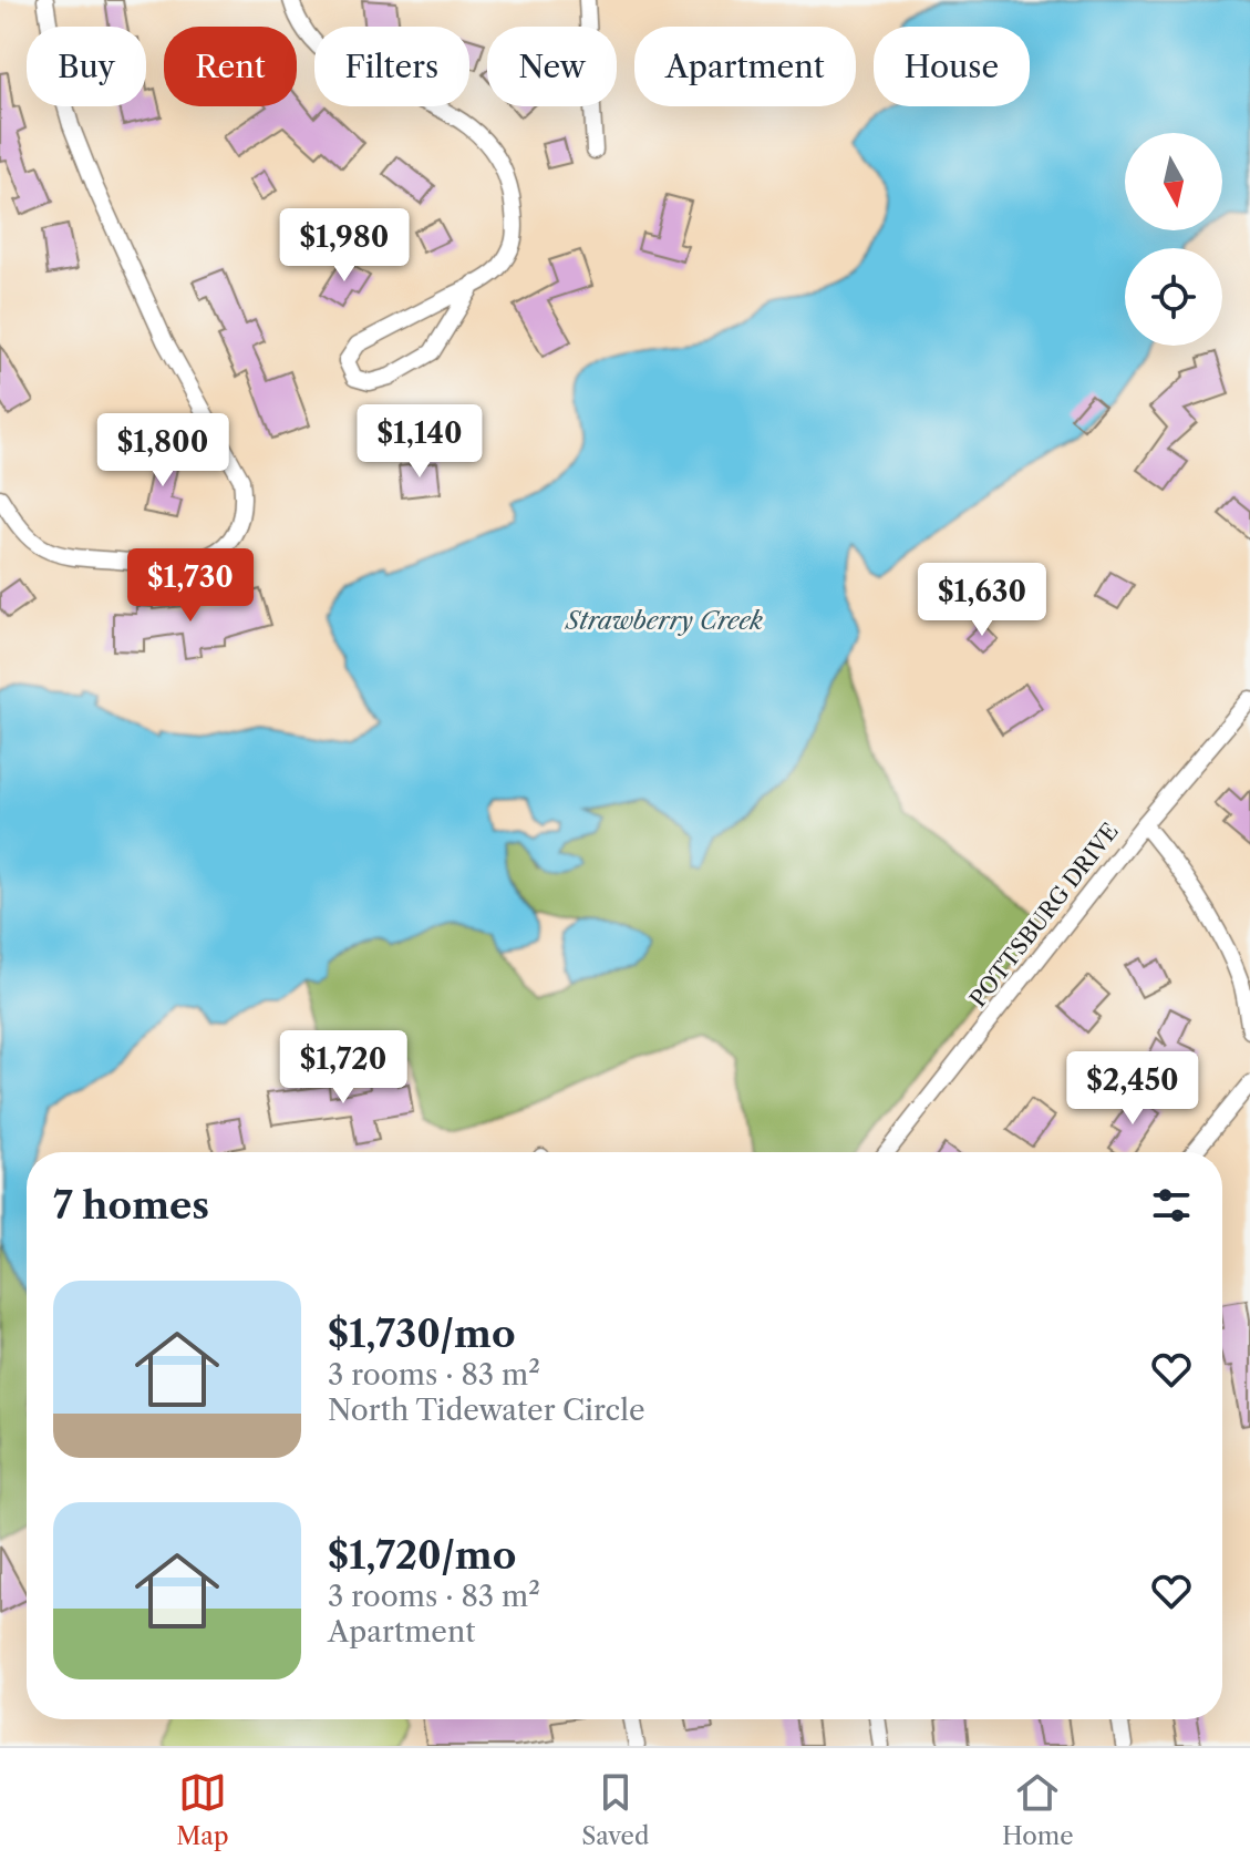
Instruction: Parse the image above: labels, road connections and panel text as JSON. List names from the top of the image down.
{
  "streets": {
    "street": ["POTTSBURG DRIVE"]
  },
  "water": ["Strawberry Creek"],
  "north": "bottom",
  "page": {
    "chip": [
      "Buy",
      "Rent",
      "Filters",
      "New",
      "Apartment",
      "House"
    ],
    "price": [
      "$1,980",
      "$1,140",
      "$1,800",
      "$1,730",
      "$1,630",
      "$1,720",
      "$2,450"
    ],
    "heading": "7 homes",
    "list": [
      {
        "name": "$1,730/mo",
        "note": "3 rooms · 83 m² · North Tidewater Circle"
      },
      {
        "name": "$1,720/mo",
        "note": "3 rooms · 83 m² · Apartment"
      }
    ],
    "tabs": ["Map", "Saved", "Home"]
  }
}
